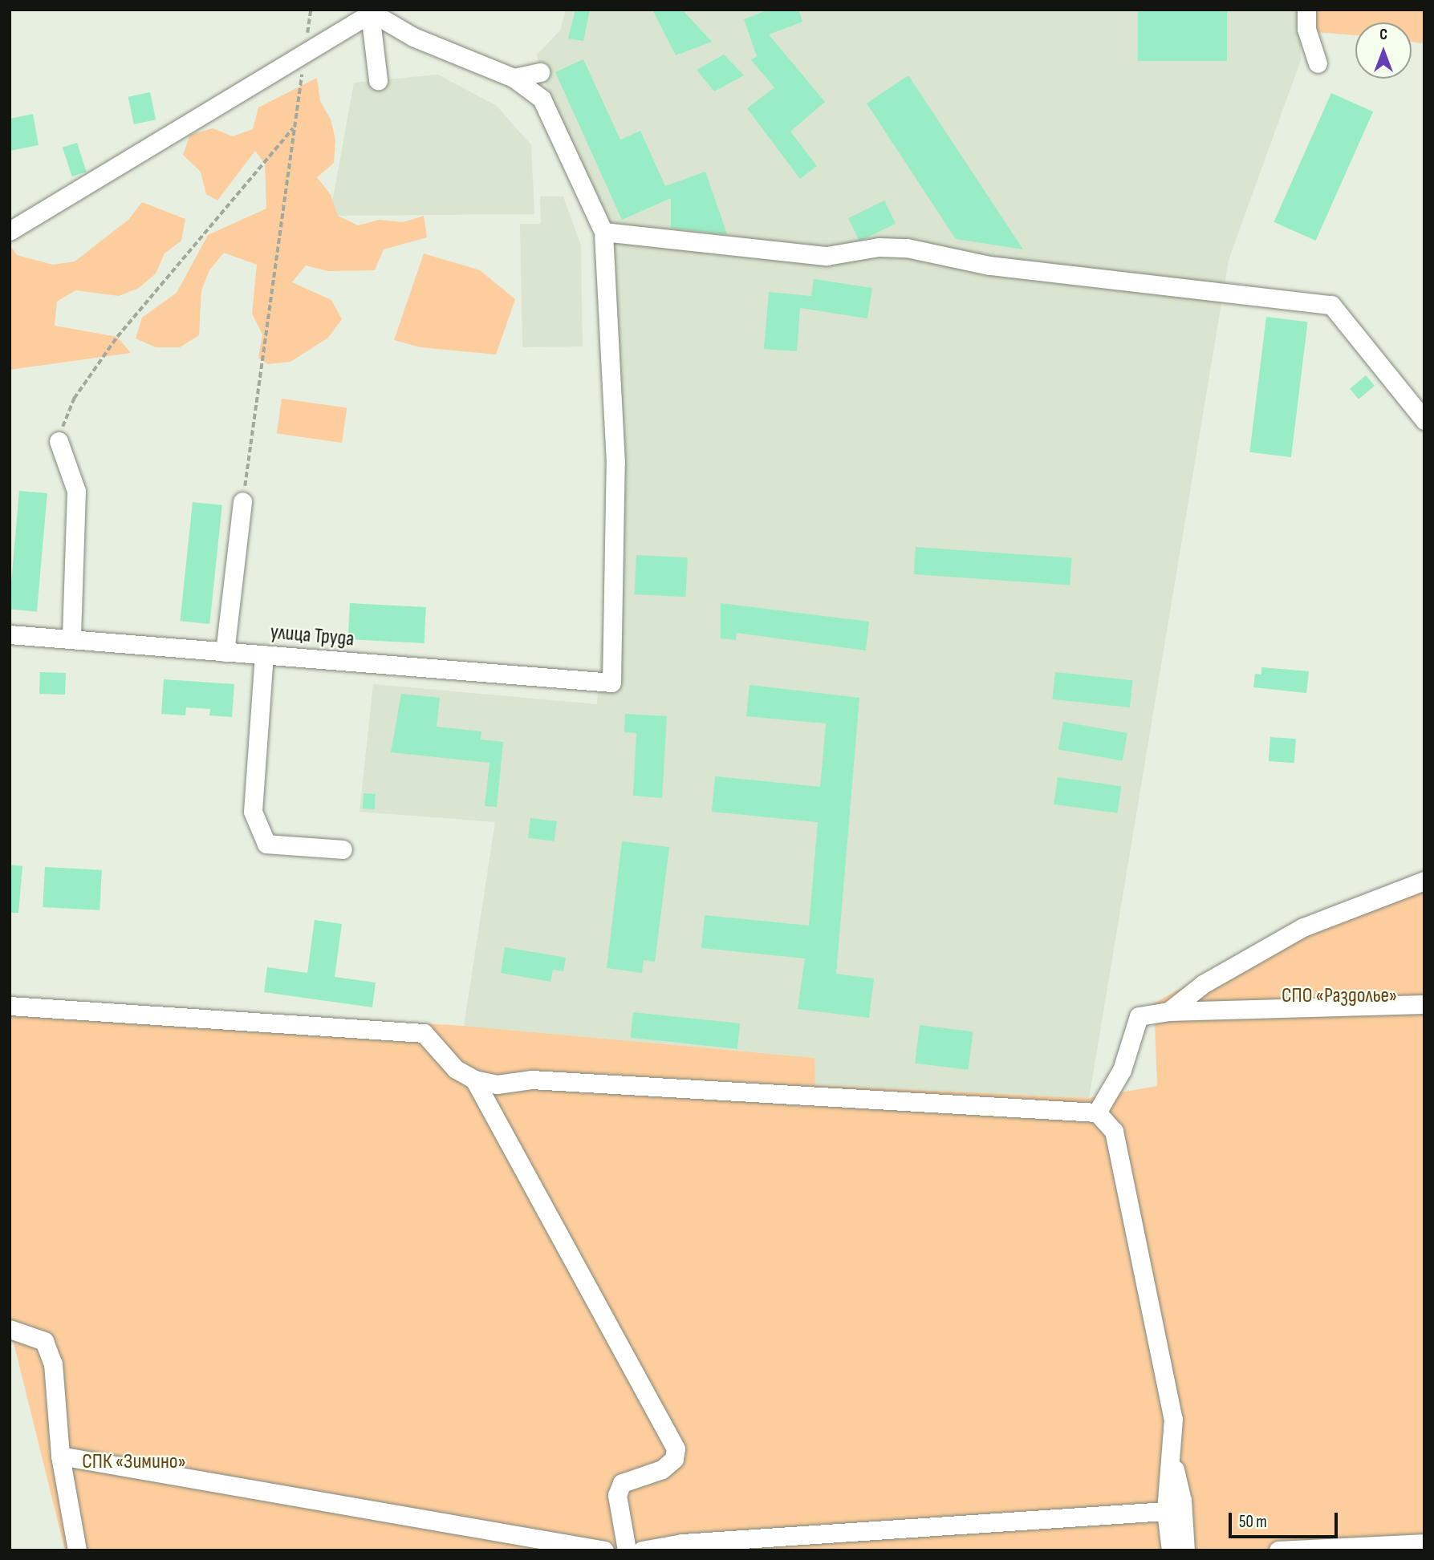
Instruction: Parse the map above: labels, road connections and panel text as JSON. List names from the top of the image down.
{
  "streets": {
    "street": ["улица Труда"]
  },
  "parks": ["СПО «Раздолье»", "СПК «Зимино»"],
  "scale_bar": "50 m",
  "north": "top"
}
